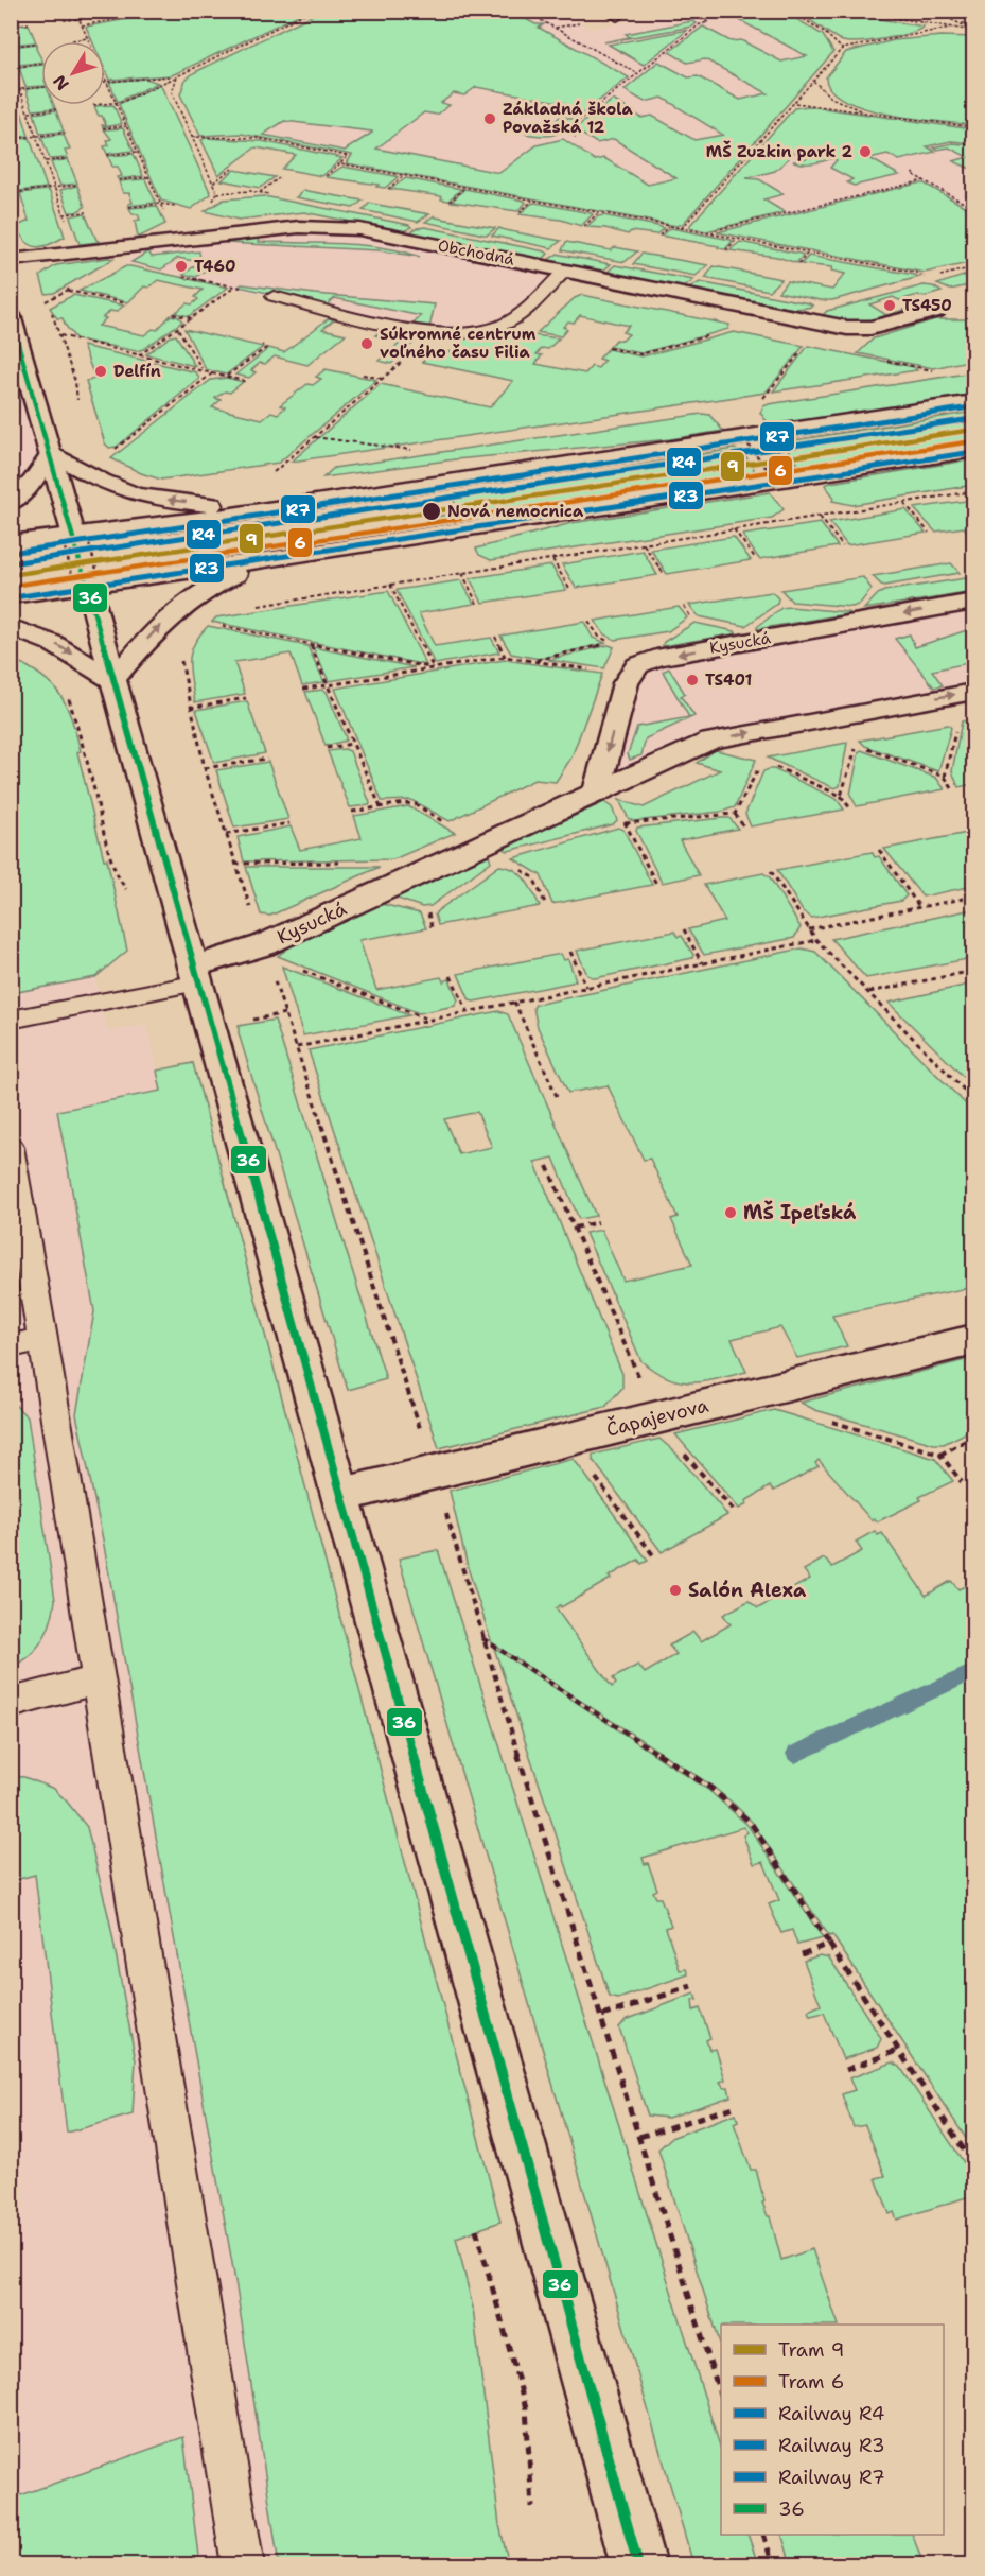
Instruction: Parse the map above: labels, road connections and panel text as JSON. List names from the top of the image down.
{
  "streets": {
    "street": ["Obchodná", "Kysucká", "Čapajevova"]
  },
  "places": [
    "Základná škola Považská 12",
    "MŠ Zuzkin park 2",
    "T460",
    "TS450",
    "Súkromné centrum voľného času Filia",
    "Delfín",
    "Nová nemocnica",
    "TS401",
    "MŠ Ipeľská",
    "Salón Alexa"
  ],
  "lines": [
    "transit line 36",
    "rail line R7",
    "rail line R4",
    "tram line 9",
    "tram line 6",
    "rail line R3"
  ],
  "legend": [
    "Tram 9",
    "Tram 6",
    "Railway R4",
    "Railway R3",
    "Railway R7",
    "36"
  ],
  "north": "bottom left"
}
